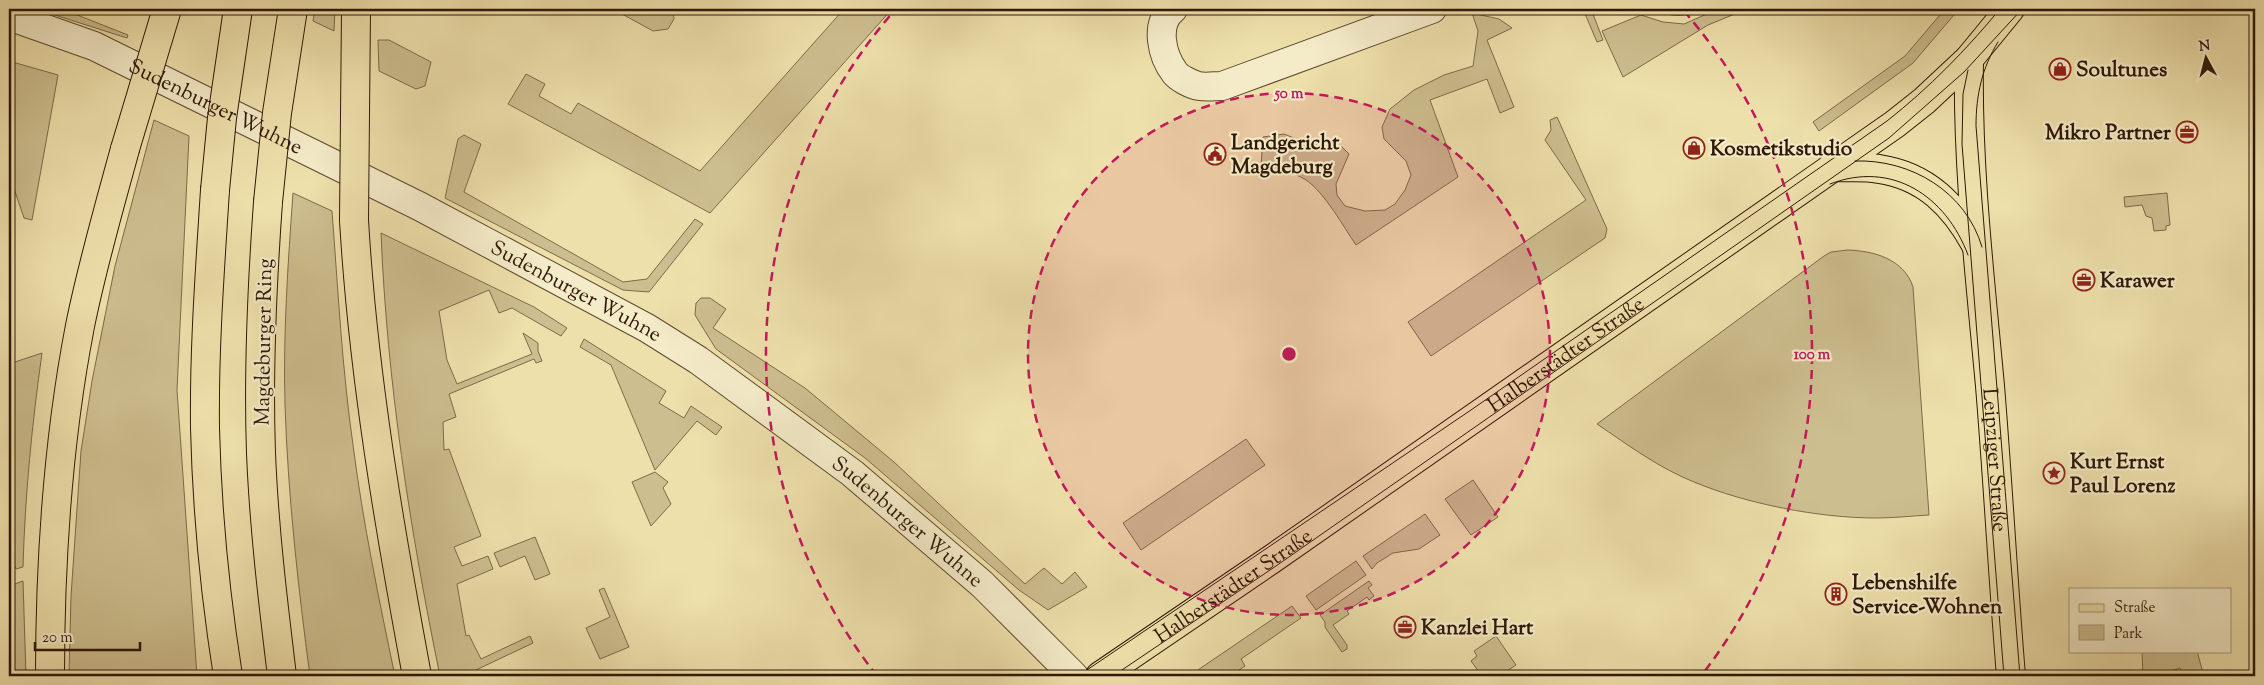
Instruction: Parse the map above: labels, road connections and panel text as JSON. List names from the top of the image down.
{
  "streets": {
    "main road": ["Magdeburger Ring", "Halberstädter Straße", "Leipziger Straße"],
    "street": ["Sudenburger Wuhne"]
  },
  "crossings": [
    ["Halberstädter Straße", "Leipziger Straße"]
  ],
  "places": {
    "shop": ["Soultunes", "Kosmetikstudio"],
    "office": ["Mikro Partner", "Karawer", "Kanzlei Hart"],
    "public building": ["Landgericht Magdeburg"],
    "place": ["Kurt Ernst Paul Lorenz"],
    "building": ["Lebenshilfe Service-Wohnen"]
  },
  "legend": ["Straße", "Park"],
  "scale_bar": "20 m",
  "north": "top",
  "rings": ["50 m", "100 m"]
}
